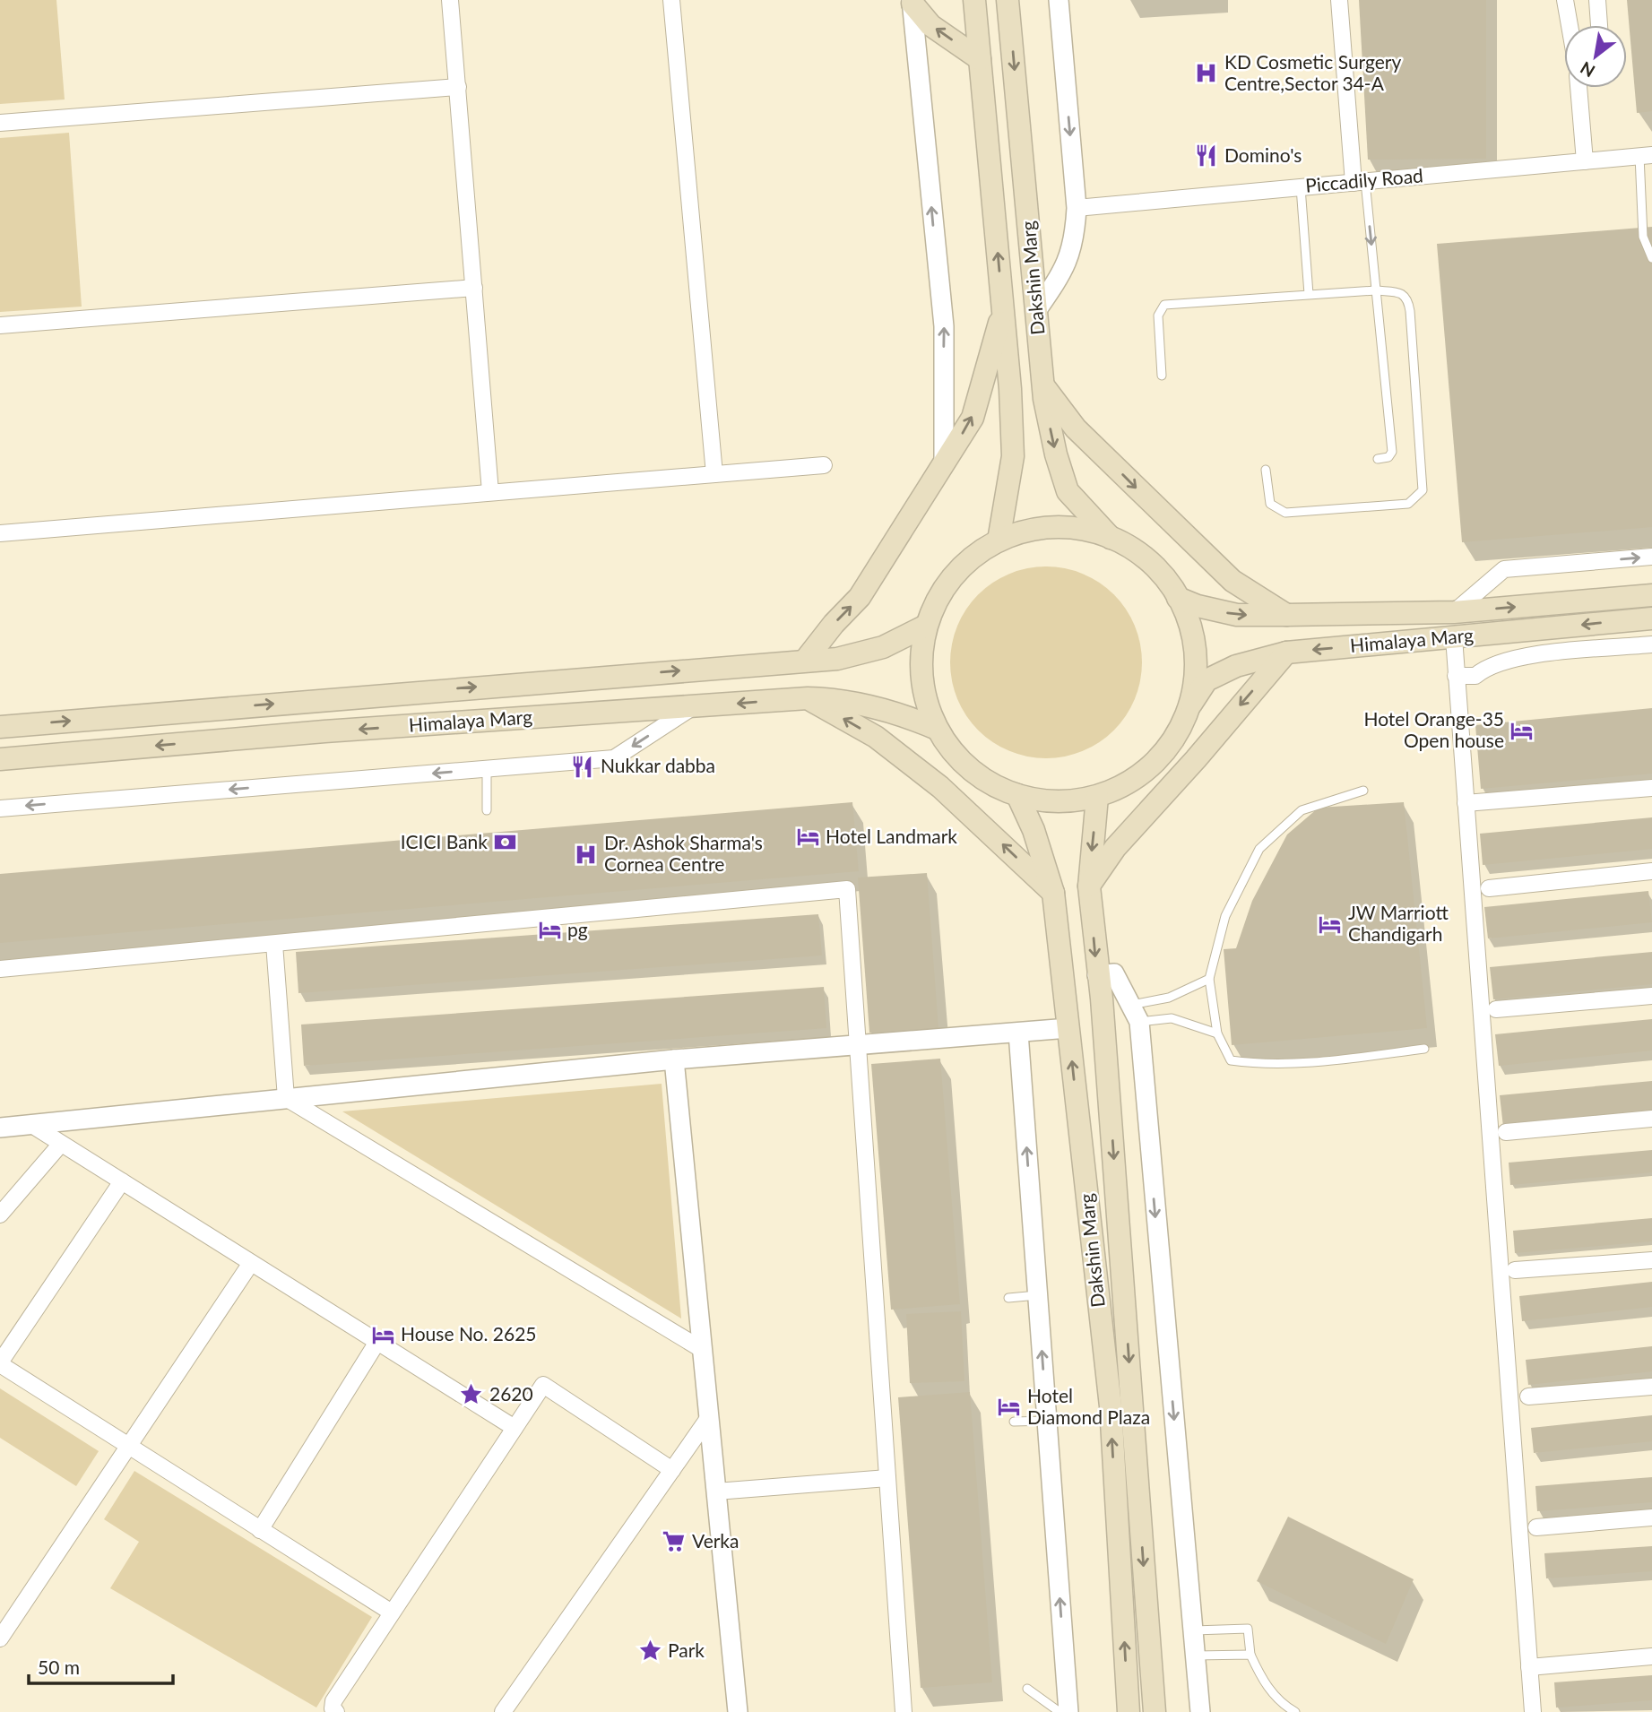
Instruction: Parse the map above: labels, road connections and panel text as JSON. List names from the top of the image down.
{
  "streets": {
    "main road": ["Dakshin Marg", "Himalaya Marg"],
    "street": ["Piccadily Road"]
  },
  "places": {
    "hospital": ["KD Cosmetic Surgery Centre,Sector 34-A", "Dr. Ashok Sharma's Cornea Centre"],
    "restaurant": ["Domino's", "Nukkar dabba"],
    "hotel": [
      "Hotel Orange-35 Open house",
      "Hotel Landmark",
      "JW Marriott Chandigarh",
      "pg",
      "House No. 2625",
      "Hotel Diamond Plaza"
    ],
    "bank": ["ICICI Bank"],
    "place": ["2620", "Park"],
    "supermarket": ["Verka"]
  },
  "scale_bar": "50 m",
  "north": "bottom left"
}
